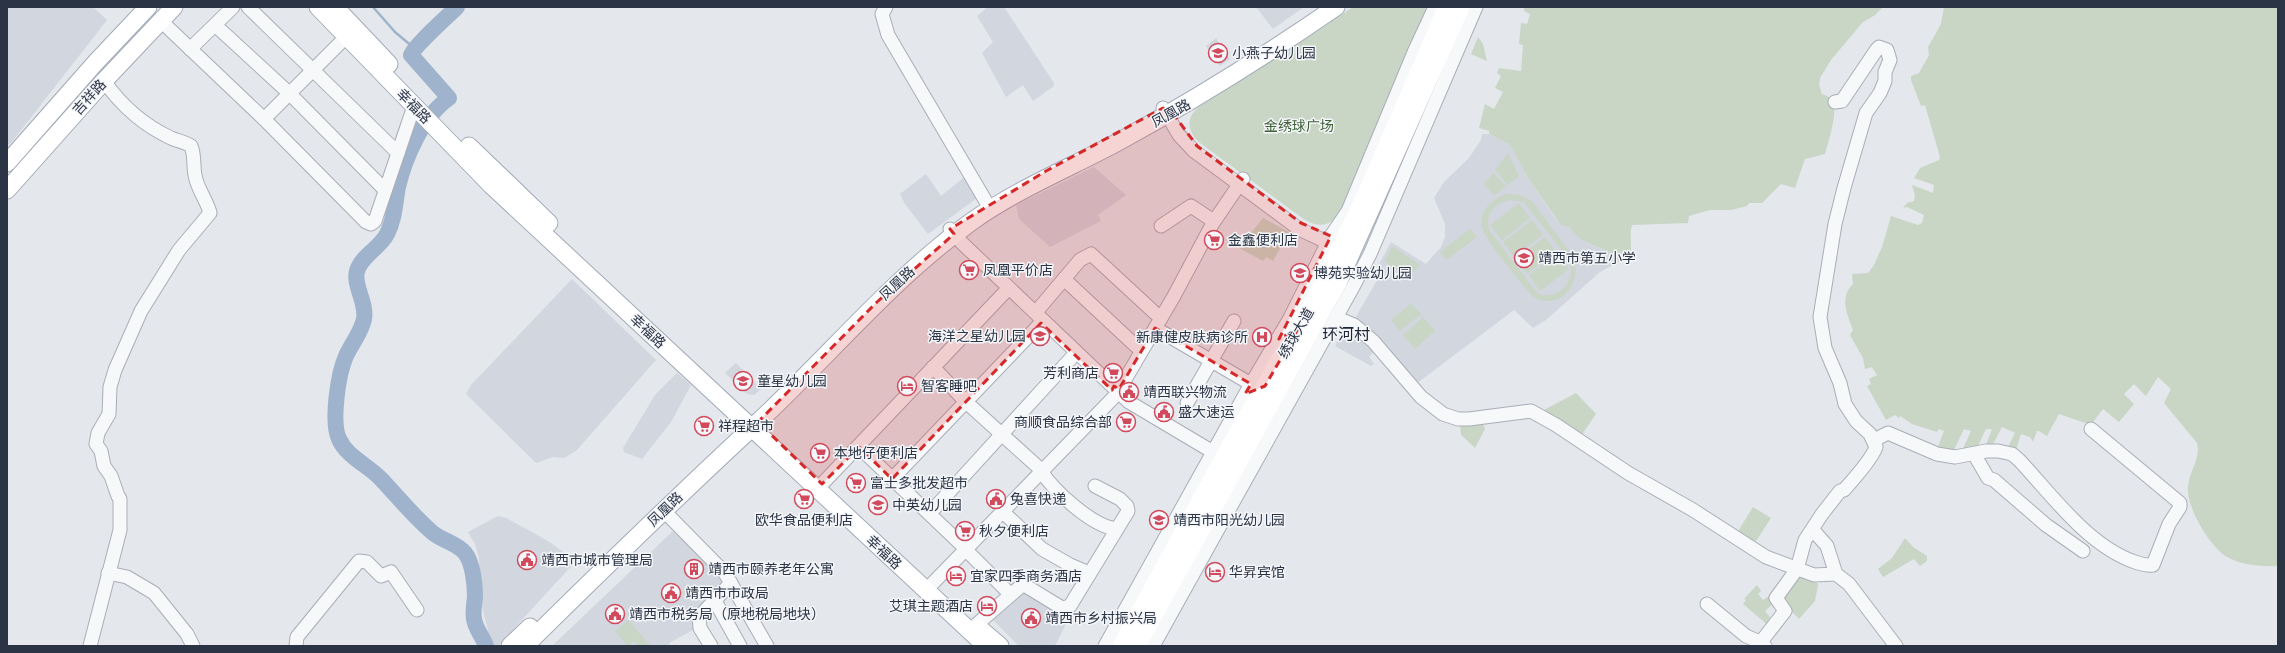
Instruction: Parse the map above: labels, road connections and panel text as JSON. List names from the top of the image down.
{
  "streets": {
    "main road": [
      "吉祥路",
      "幸福路",
      "凤凰路",
      "绣球大道"
    ]
  },
  "crossings": [
    ["幸福路", "凤凰路"]
  ],
  "districts": ["环河村"],
  "parks": ["金绣球广场"],
  "places": {
    "school or university": [
      "小燕子幼儿园",
      "靖西市第五小学",
      "博苑实验幼儿园",
      "海洋之星幼儿园",
      "童星幼儿园",
      "中英幼儿园",
      "靖西市阳光幼儿园"
    ],
    "supermarket": [
      "金鑫便利店",
      "凤凰平价店",
      "芳利商店",
      "商顺食品综合部",
      "祥程超市",
      "本地仔便利店",
      "富士多批发超市",
      "欧华食品便利店",
      "秋夕便利店"
    ],
    "hospital": ["新康健皮肤病诊所"],
    "hotel": [
      "智客睡吧",
      "华昇宾馆",
      "宜家四季商务酒店",
      "艾琪主题酒店"
    ],
    "public building": [
      "靖西联兴物流",
      "盛大速运",
      "兔喜快递",
      "靖西市城市管理局",
      "靖西市市政局",
      "靖西市税务局（原地税局地块）",
      "靖西市乡村振兴局"
    ],
    "building": ["靖西市颐养老年公寓"]
  }
}
